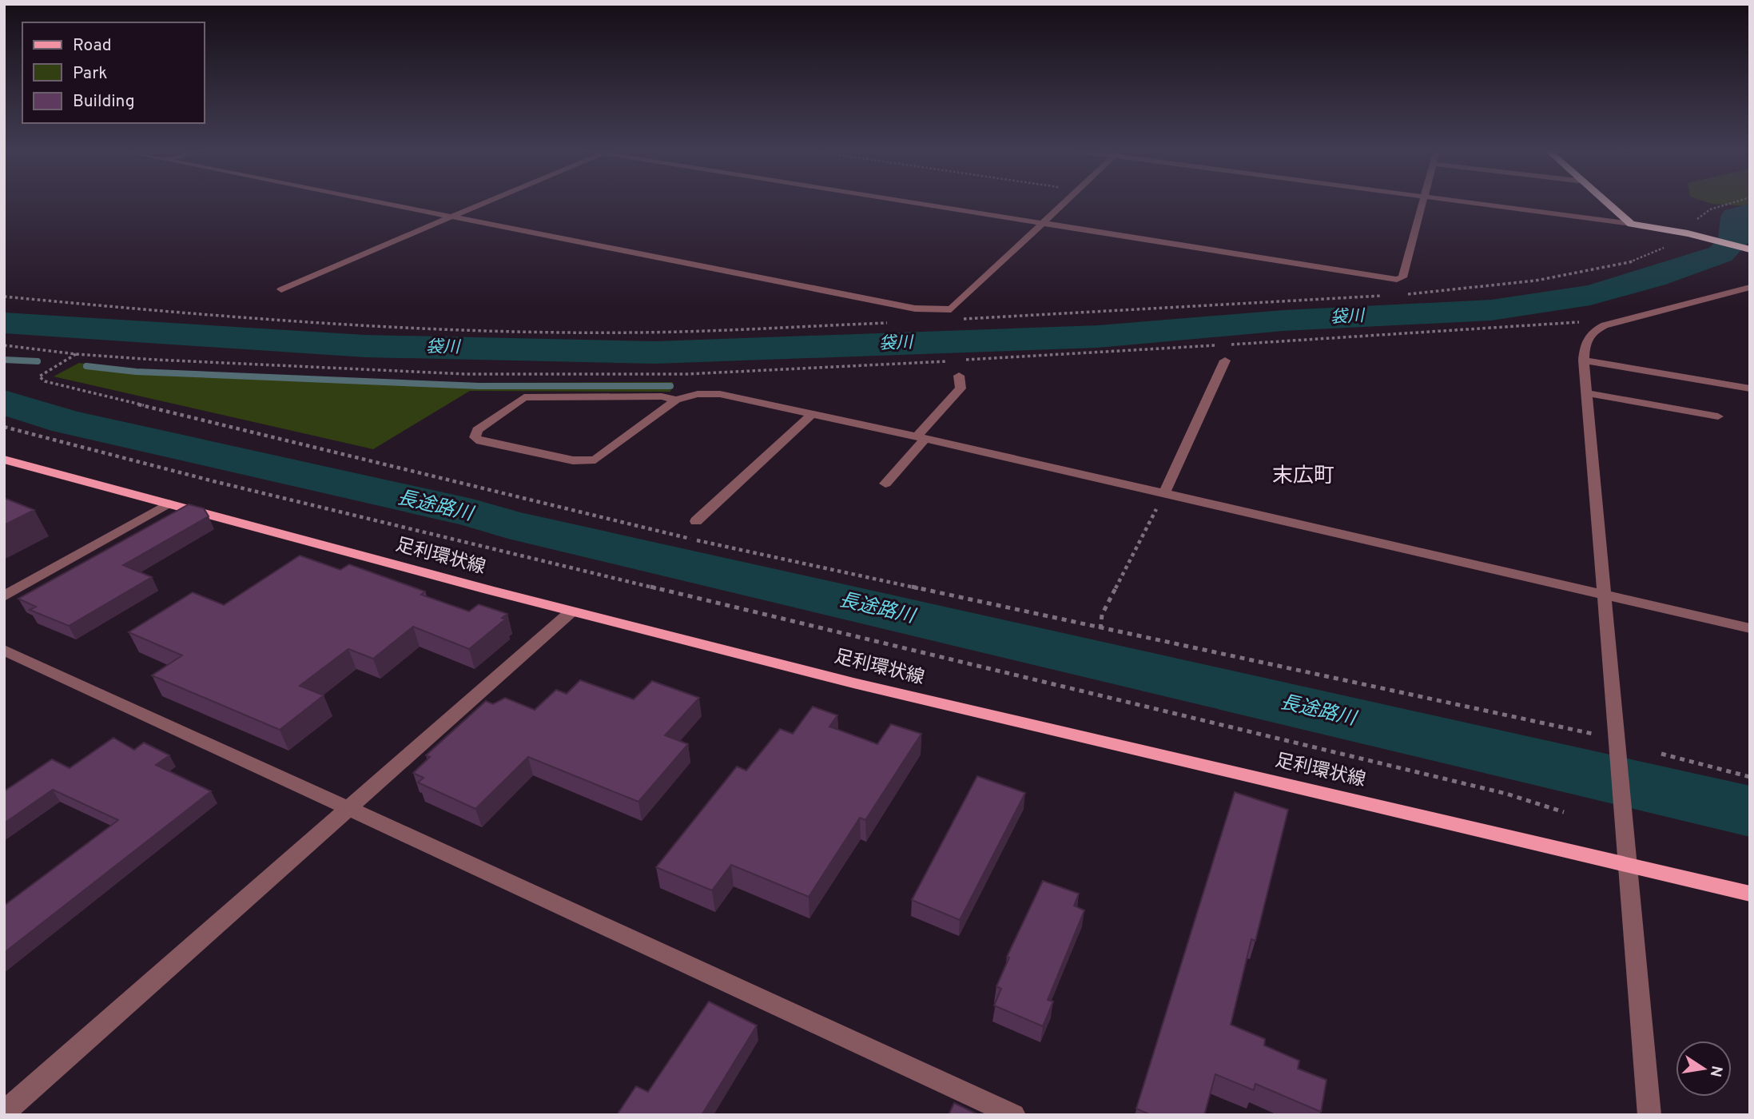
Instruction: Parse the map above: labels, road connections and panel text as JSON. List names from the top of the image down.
{
  "streets": {
    "main road": ["足利環状線"]
  },
  "districts": ["末広町"],
  "water": ["袋川", "長途路川"],
  "legend": ["Road", "Park", "Building"],
  "north": "right"
}
